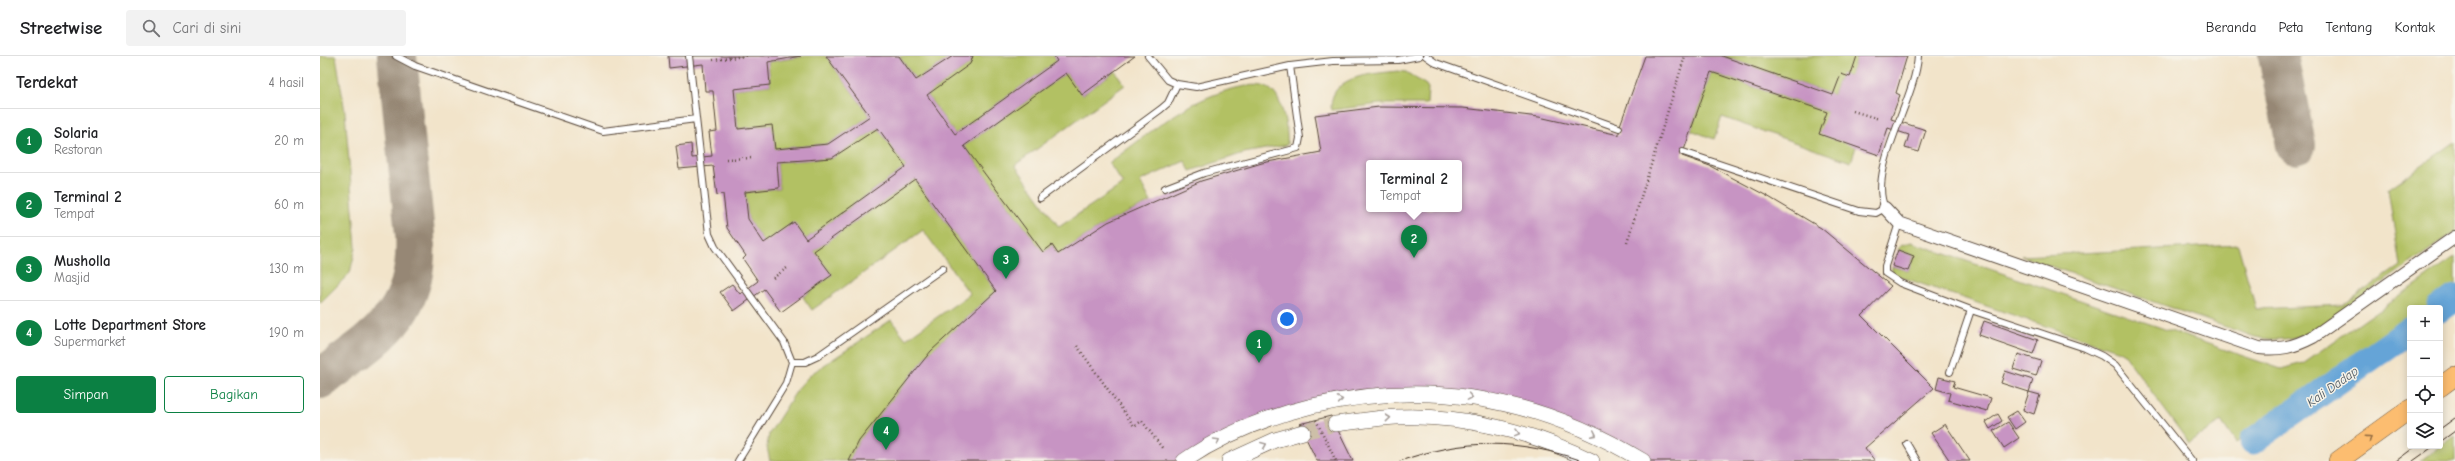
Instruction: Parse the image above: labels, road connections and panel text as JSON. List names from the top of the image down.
{
  "water": ["Kali Dadap"],
  "page": {
    "header": "Streetwise",
    "search": "Cari di sini",
    "nav": [
      "Beranda",
      "Peta",
      "Tentang",
      "Kontak"
    ],
    "heading": ["Terdekat", "4 hasil"],
    "list": [
      {
        "mark": "1",
        "name": "Solaria",
        "note": "Restoran",
        "value": "20 m"
      },
      {
        "mark": "2",
        "name": "Terminal 2",
        "note": "Tempat",
        "value": "60 m"
      },
      {
        "mark": "3",
        "name": "Musholla",
        "note": "Masjid",
        "value": "130 m"
      },
      {
        "mark": "4",
        "name": "Lotte Department Store",
        "note": "Supermarket",
        "value": "190 m"
      }
    ],
    "popup": ["Terminal 2", "Tempat"],
    "pins": [
      "2",
      "3",
      "1",
      "4"
    ],
    "map_buttons": ["+", "−"],
    "buttons": ["Simpan", "Bagikan"]
  }
}
